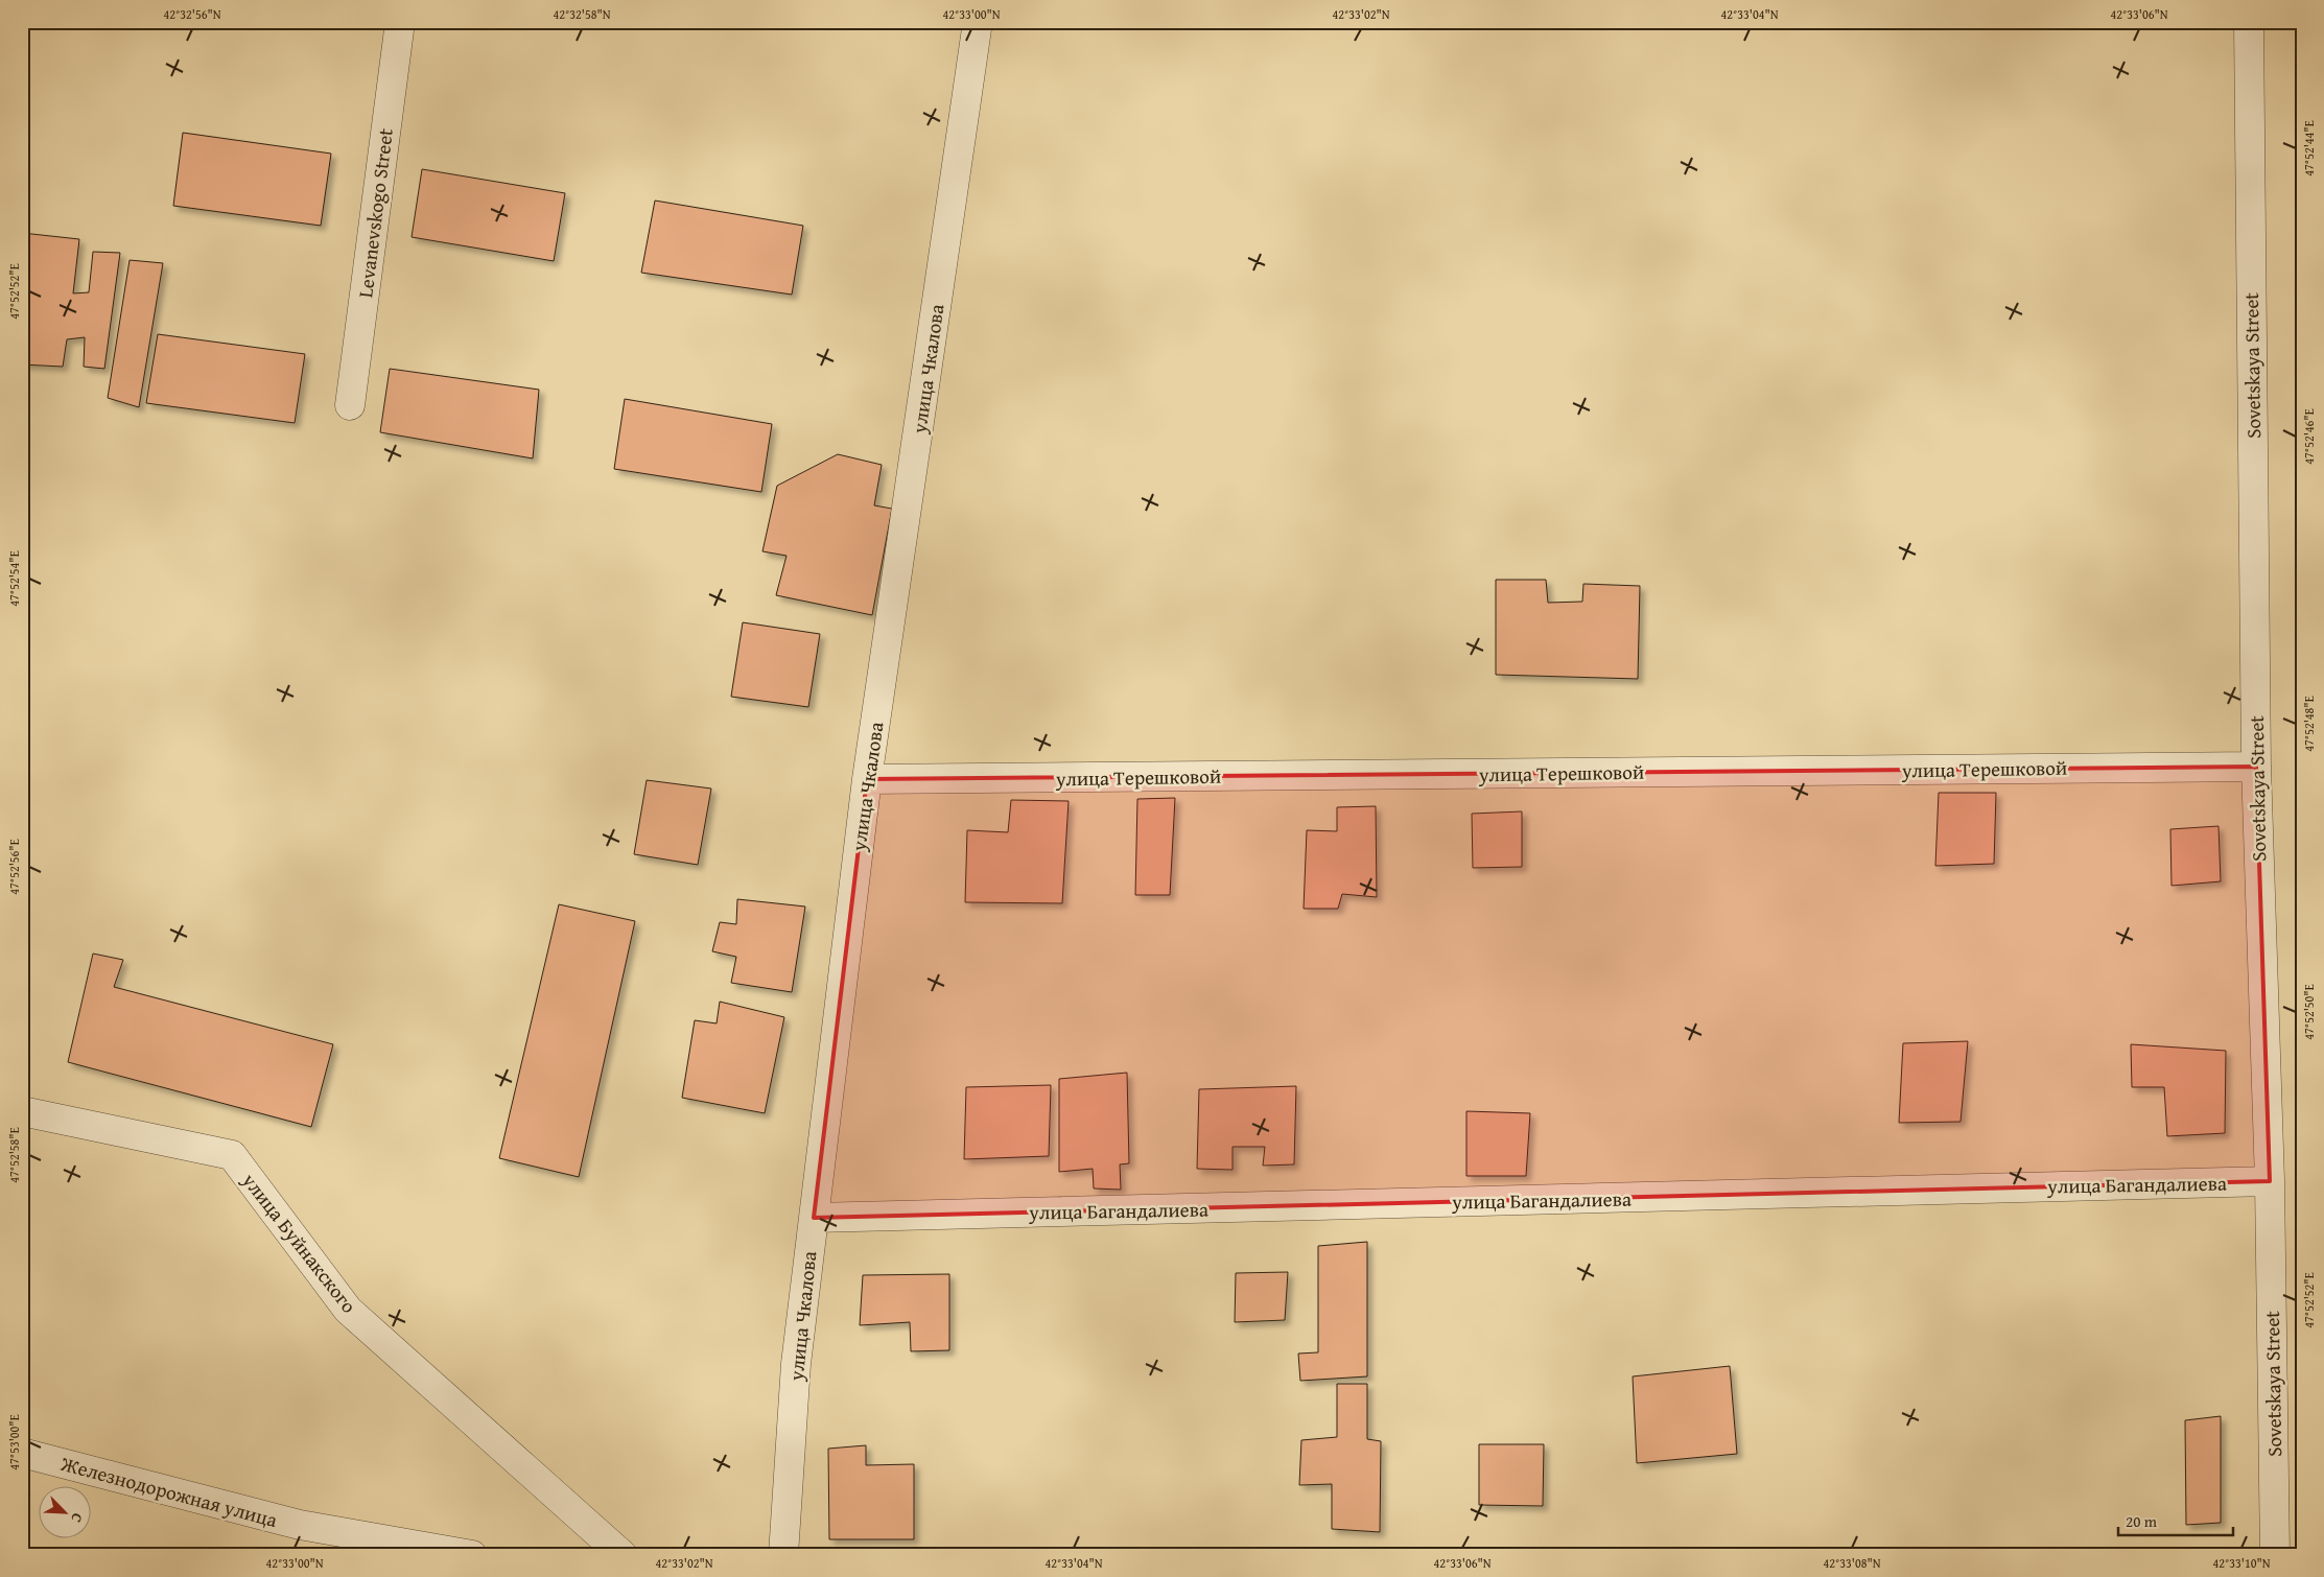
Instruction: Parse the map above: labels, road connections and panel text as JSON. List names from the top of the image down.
{
  "streets": {
    "street": [
      "Levanevskogo Street",
      "Sovetskaya Street",
      "улица Чкалова",
      "улица Терешковой",
      "улица Багандалиева",
      "улица Буйнакского",
      "Железнодорожная улица"
    ]
  },
  "crossings": [
    ["Sovetskaya Street", "улица Терешковой"],
    ["Sovetskaya Street", "улица Багандалиева"],
    ["улица Чкалова", "улица Терешковой"],
    ["улица Чкалова", "улица Багандалиева"]
  ],
  "scale_bar": "20 m",
  "north": "bottom right",
  "coordinates": [
    "42°32'56\"N",
    "42°32'58\"N",
    "42°33'00\"N",
    "42°33'02\"N",
    "42°33'04\"N",
    "42°33'06\"N",
    "47°52'44\"E",
    "47°52'52\"E",
    "47°52'46\"E",
    "47°52'54\"E",
    "47°52'48\"E",
    "47°52'56\"E",
    "47°52'50\"E",
    "47°52'58\"E",
    "47°53'00\"E",
    "42°33'08\"N",
    "42°33'10\"N"
  ]
}
